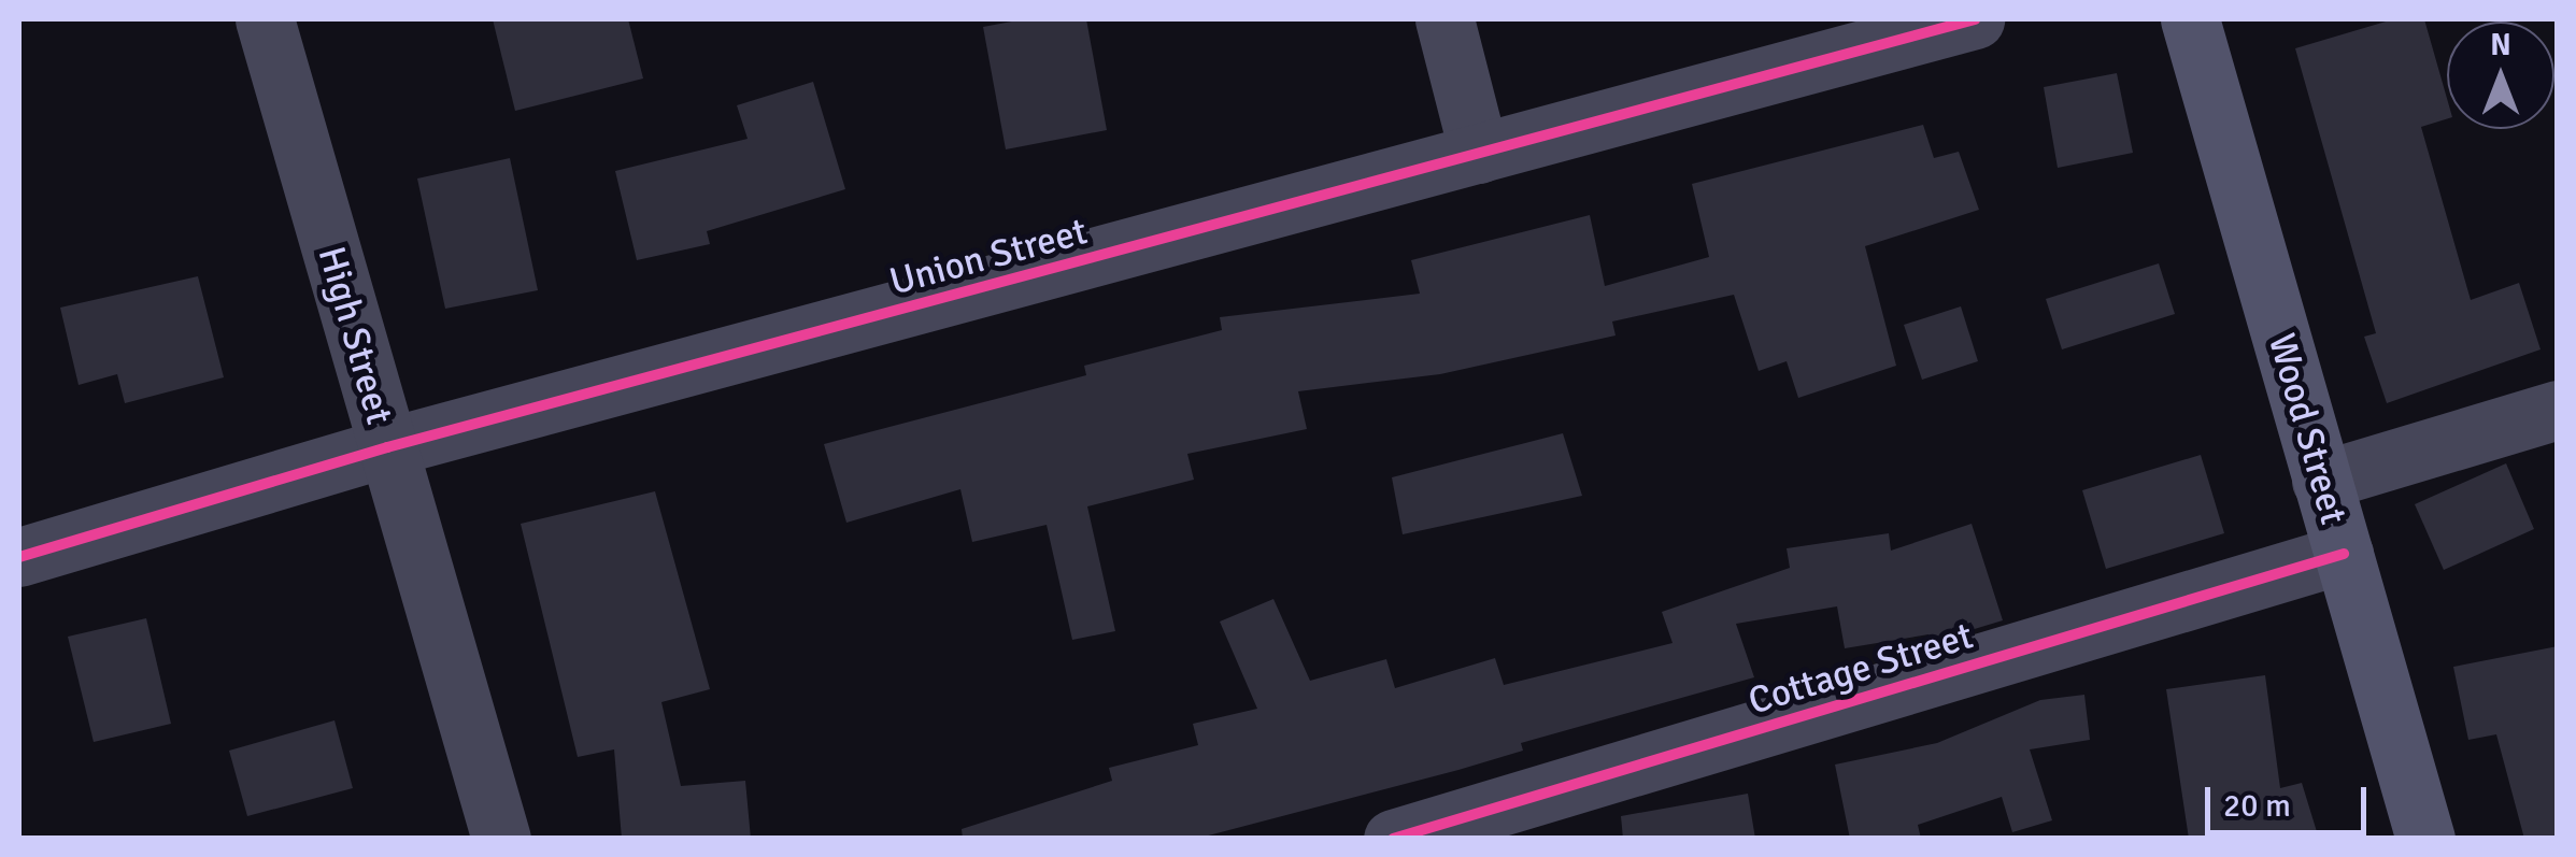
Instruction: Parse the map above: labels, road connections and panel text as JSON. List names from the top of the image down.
{
  "streets": {
    "main road": ["Wood Street"],
    "street": ["Union Street", "High Street", "Cottage Street"]
  },
  "crossings": [
    ["Union Street", "High Street"],
    ["Wood Street", "Cottage Street"]
  ],
  "scale_bar": "20 m",
  "north": "top"
}
